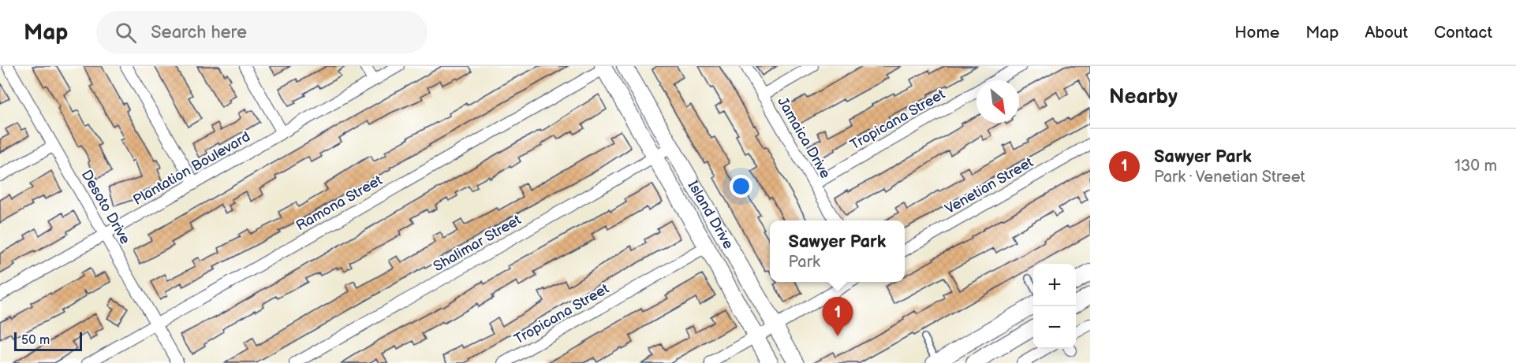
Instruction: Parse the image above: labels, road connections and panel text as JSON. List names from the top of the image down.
{
  "streets": {
    "street": [
      "Tropicana Street",
      "Jamaica Drive",
      "Plantation Boulevard",
      "Venetian Street",
      "Ramona Street",
      "Desoto Drive",
      "Island Drive",
      "Shalimar Street"
    ]
  },
  "crossings": [
    ["Tropicana Street", "Jamaica Drive"],
    ["Tropicana Street", "Island Drive"],
    ["Plantation Boulevard", "Desoto Drive"],
    ["Ramona Street", "Desoto Drive"],
    ["Ramona Street", "Island Drive"],
    ["Island Drive", "Shalimar Street"]
  ],
  "scale_bar": "50 m",
  "north": "bottom right",
  "page": {
    "header": "Map",
    "search": "Search here",
    "nav": [
      "Home",
      "Map",
      "About",
      "Contact"
    ],
    "heading": "Nearby",
    "list": [
      {
        "mark": "1",
        "name": "Sawyer Park",
        "note": "Park · Venetian Street",
        "value": "130 m"
      }
    ],
    "popup": ["Sawyer Park", "Park"],
    "map_buttons": ["+", "−"],
    "pins": "1",
    "scale": "50 m"
  }
}
